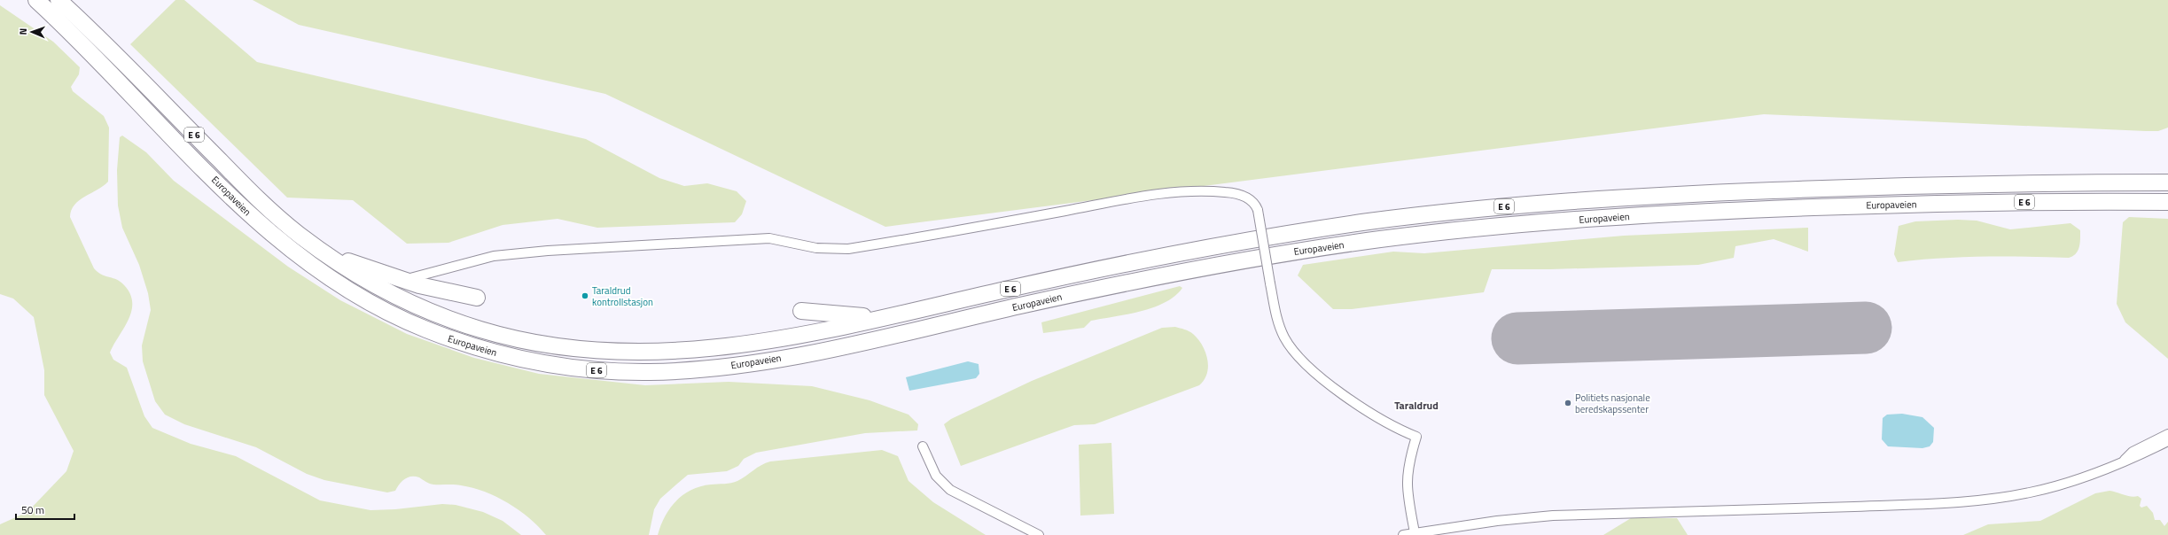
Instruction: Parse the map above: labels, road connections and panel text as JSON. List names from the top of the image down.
{
  "streets": {
    "highway": ["E 6", "Europaveien"]
  },
  "crossings": [
    ["E 6", "Europaveien"]
  ],
  "districts": ["Taraldrud"],
  "places": ["Taraldrud kontrollstasjon", "Politiets nasjonale beredskapssenter"],
  "scale_bar": "50 m",
  "north": "left"
}
